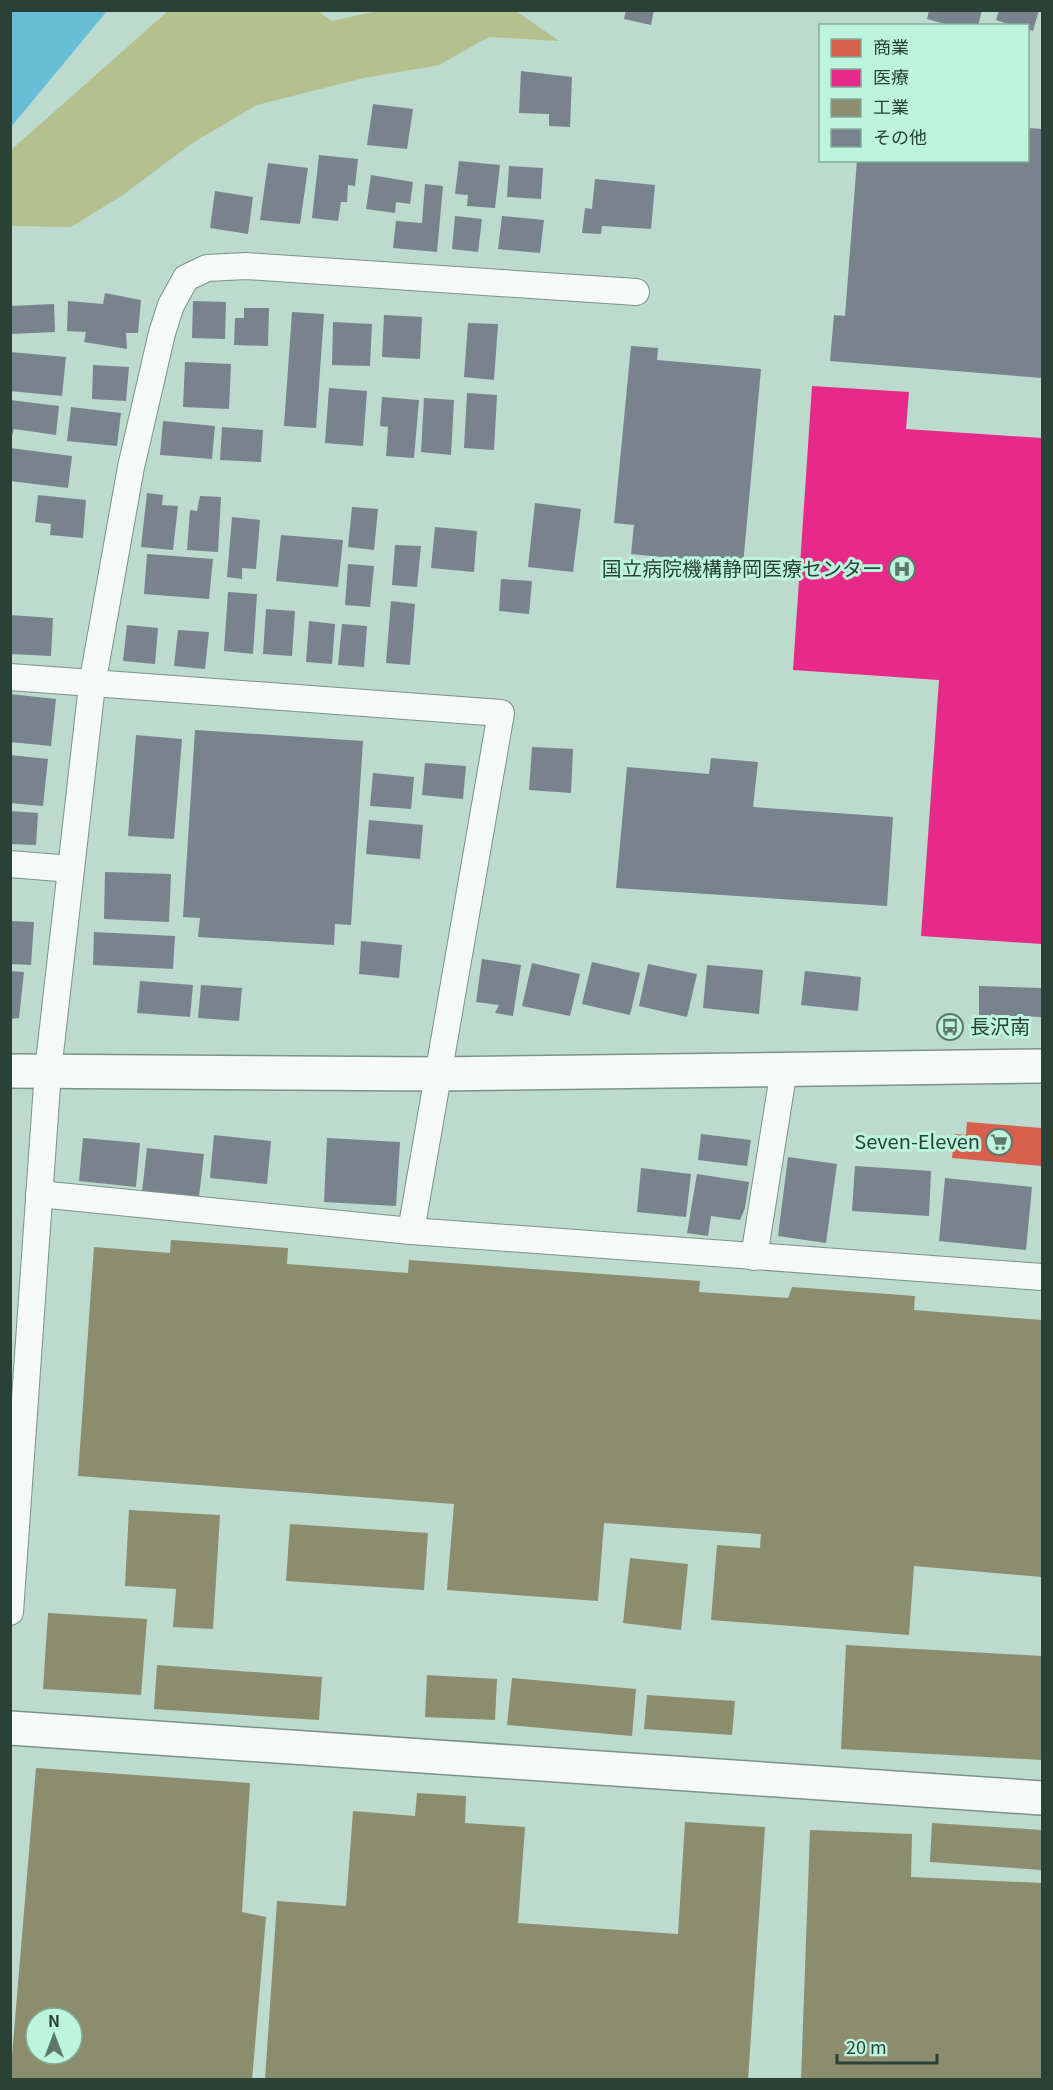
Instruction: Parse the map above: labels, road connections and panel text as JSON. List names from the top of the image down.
{
  "places": {
    "hospital": ["国立病院機構静岡医療センター"],
    "bus stop": ["長沢南"],
    "supermarket": ["Seven-Eleven"]
  },
  "legend": [
    "商業",
    "医療",
    "工業",
    "その他"
  ],
  "scale_bar": "20 m",
  "north": "top"
}
